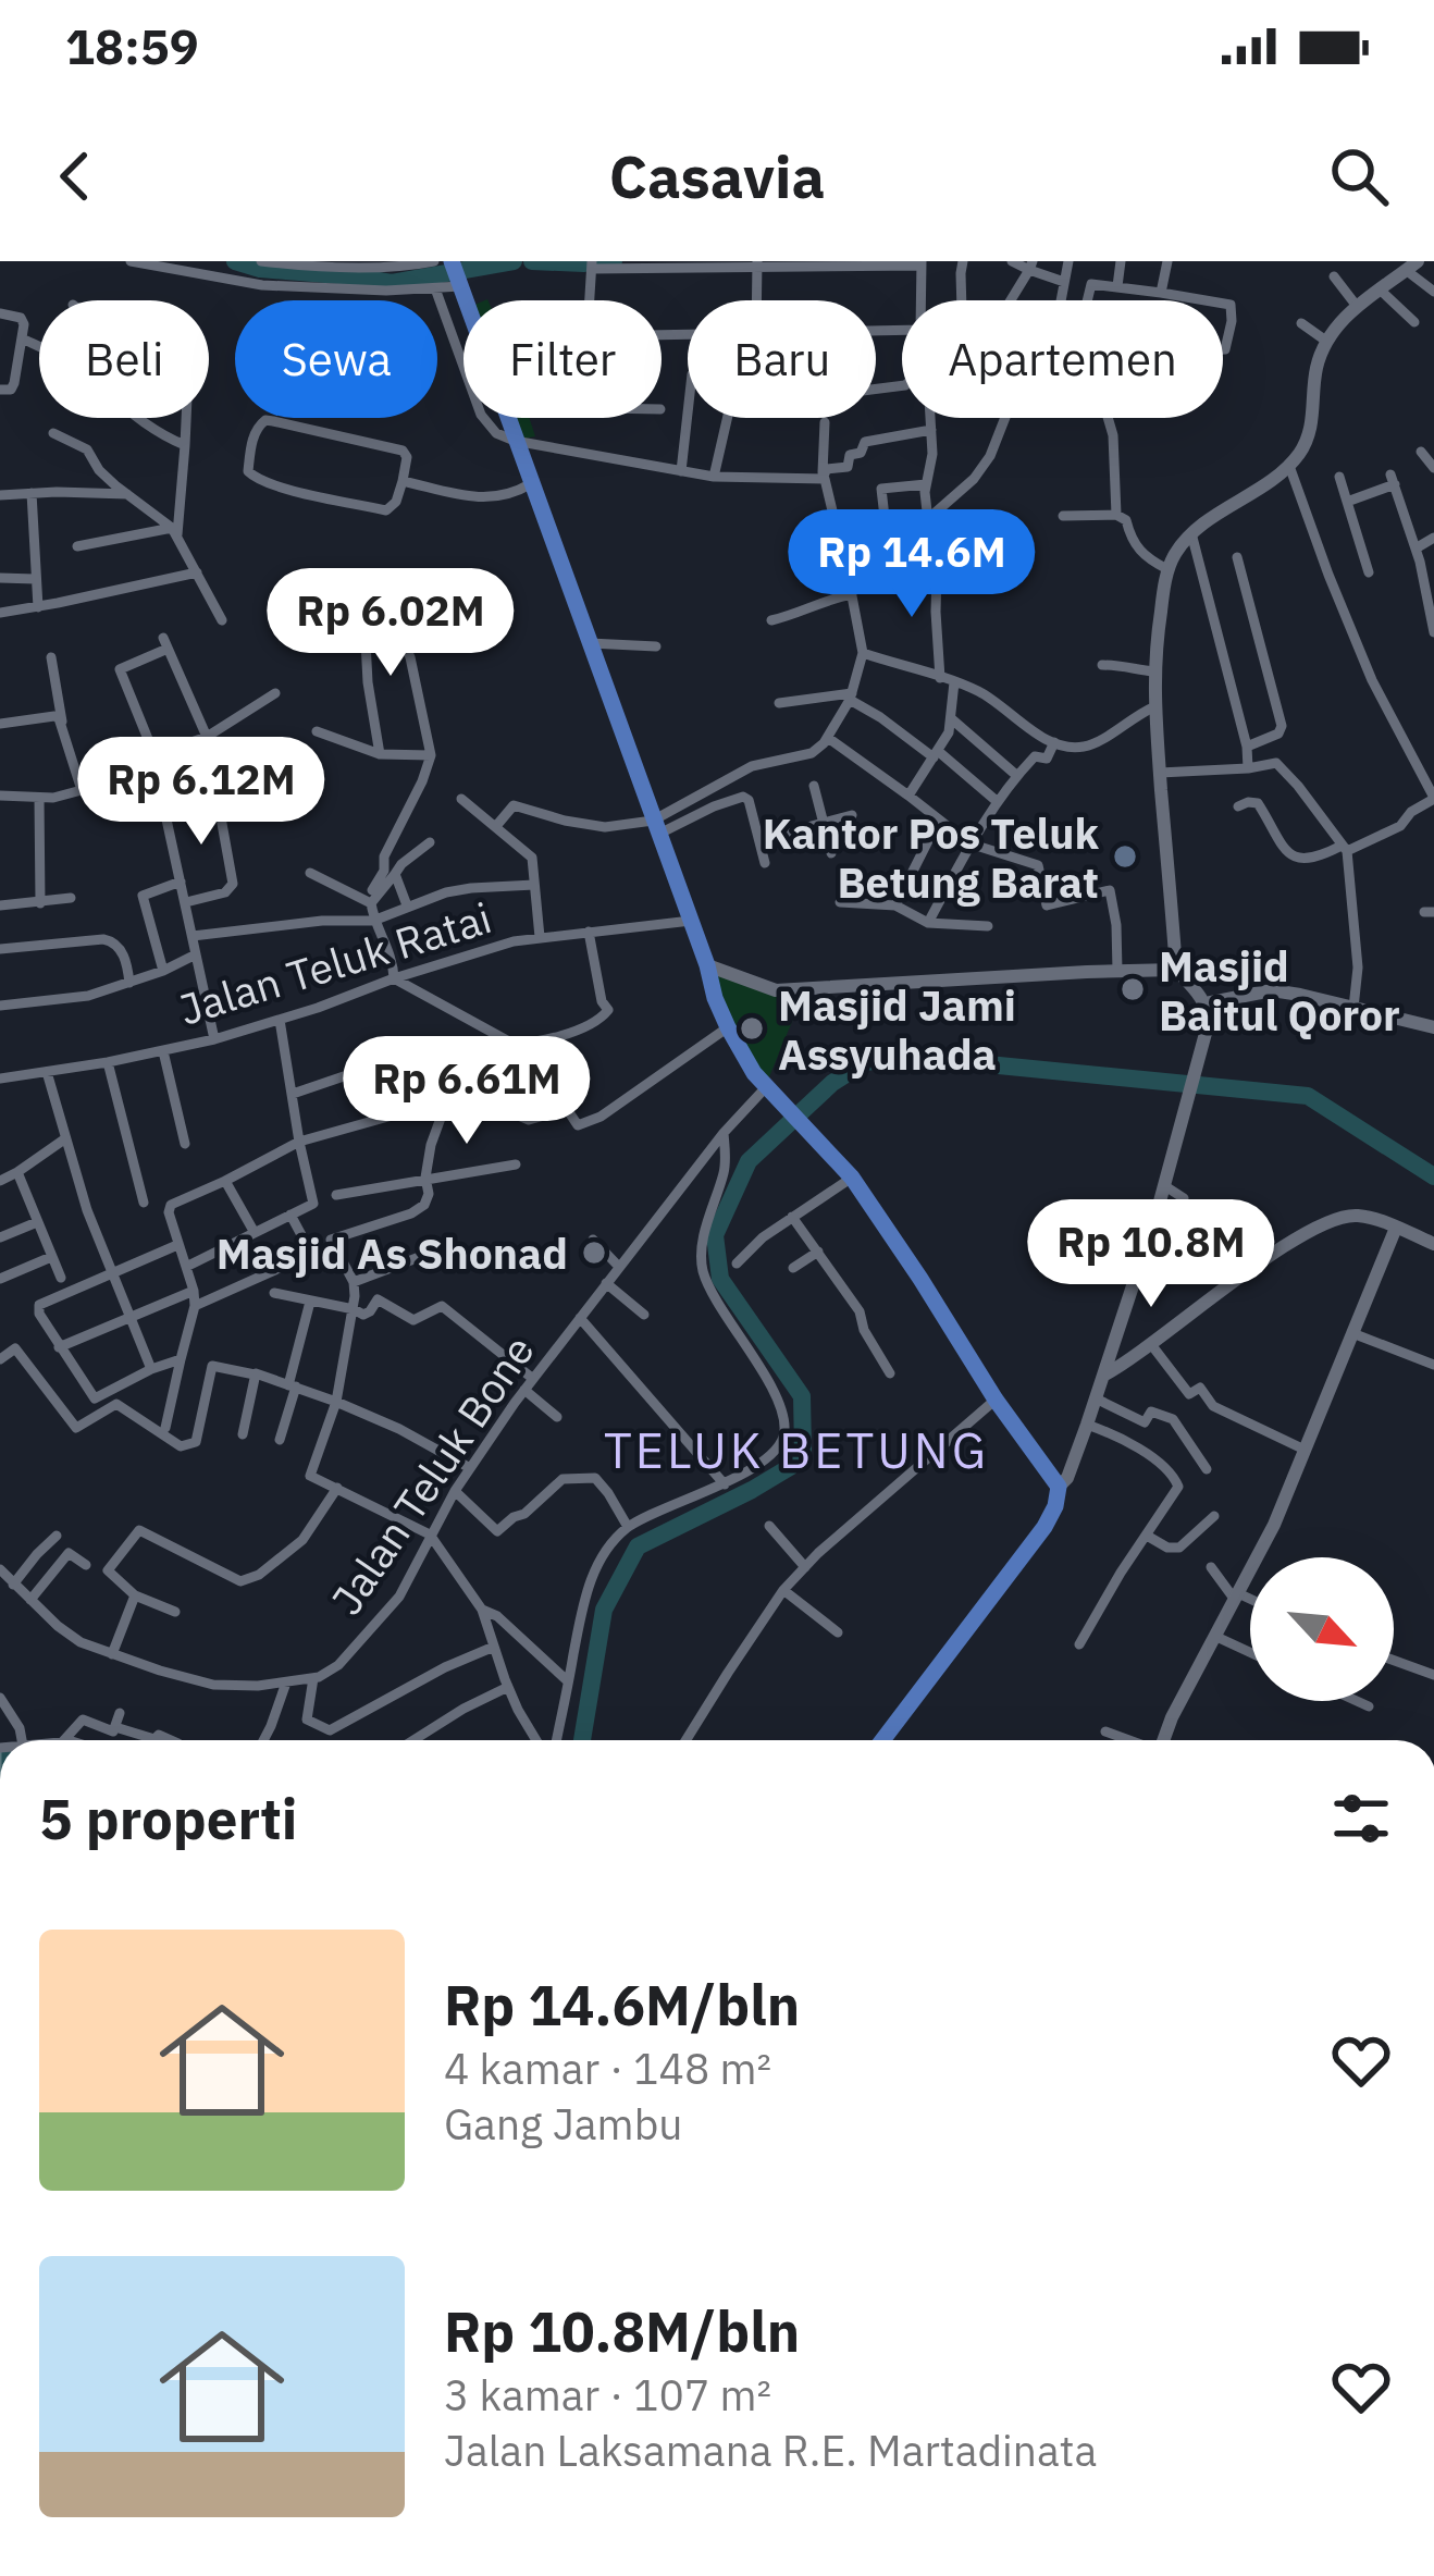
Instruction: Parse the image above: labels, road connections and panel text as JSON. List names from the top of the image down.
{
  "streets": {
    "street": ["Jalan Teluk Ratai", "Jalan Teluk Bone"]
  },
  "districts": ["TELUK BETUNG"],
  "places": [
    "Kantor Pos Teluk Betung Barat",
    "Masjid Baitul Qoror",
    "Masjid Jami Assyuhada",
    "Masjid As Shonad"
  ],
  "north": "bottom right",
  "page": {
    "status": "18:59",
    "header": "Casavia",
    "chip": [
      "Beli",
      "Sewa",
      "Filter",
      "Baru",
      "Apartemen"
    ],
    "price": [
      "Rp 14.6M",
      "Rp 6.02M",
      "Rp 6.12M",
      "Rp 6.61M",
      "Rp 10.8M"
    ],
    "heading": "5 properti",
    "list": [
      {
        "name": "Rp 14.6M/bln",
        "note": "4 kamar · 148 m² · Gang Jambu"
      },
      {
        "name": "Rp 10.8M/bln",
        "note": "3 kamar · 107 m² · Jalan Laksamana R.E. Martadinata"
      }
    ]
  }
}
